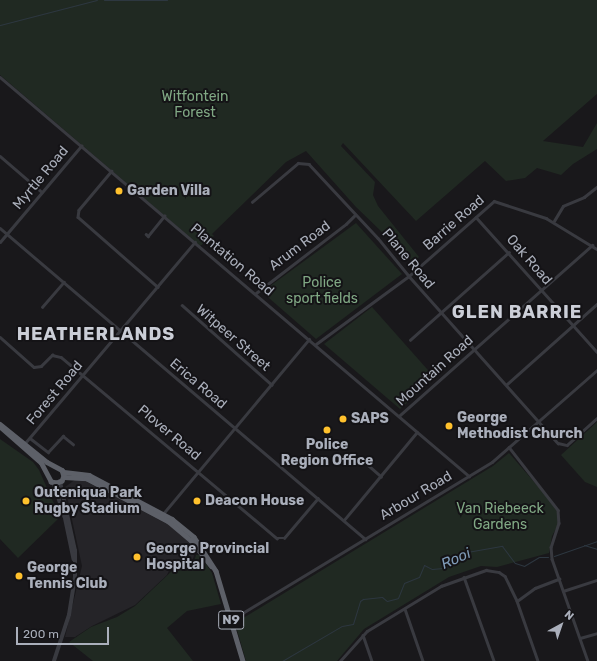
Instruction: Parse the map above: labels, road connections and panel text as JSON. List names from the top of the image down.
{
  "streets": {
    "highway": ["N9"],
    "street": [
      "Myrtle Road",
      "Barrie Road",
      "Arum Road",
      "Plane Road",
      "Plantation Road",
      "Oak Road",
      "Witpeer Street",
      "Mountain Road",
      "Erica Road",
      "Forest Road",
      "Plover Road",
      "Arbour Road"
    ]
  },
  "crossings": [
    ["Myrtle Road", "Plantation Road"],
    ["Myrtle Road", "Erica Road"],
    ["Barrie Road", "Plane Road"],
    ["Barrie Road", "Plantation Road"],
    ["Barrie Road", "Oak Road"],
    ["Barrie Road", "Mountain Road"],
    ["Arum Road", "Plane Road"],
    ["Arum Road", "Plantation Road"],
    ["Plane Road", "Mountain Road"],
    ["Plane Road", "Arbour Road"],
    ["Plantation Road", "Mountain Road"],
    ["Plantation Road", "Forest Road"],
    ["Plantation Road", "Arbour Road"],
    ["Oak Road", "Mountain Road"],
    ["Erica Road", "Forest Road"],
    ["Erica Road", "Plover Road"],
    ["Erica Road", "Arbour Road"],
    ["Forest Road", "Plover Road"],
    ["Forest Road", "N9"],
    ["Arbour Road", "N9"]
  ],
  "districts": ["GLEN BARRIE", "HEATHERLANDS"],
  "water": ["Rooi"],
  "parks": ["Witfontein Forest", "Police sport fields", "Van Riebeeck Gardens"],
  "places": [
    "Garden Villa",
    "SAPS",
    "George Methodist Church",
    "Police Region Office",
    "Outeniqua Park Rugby Stadium",
    "Deacon House",
    "George Provincial Hospital",
    "George Tennis Club"
  ],
  "scale_bar": "200 m",
  "north": "top right"
}
